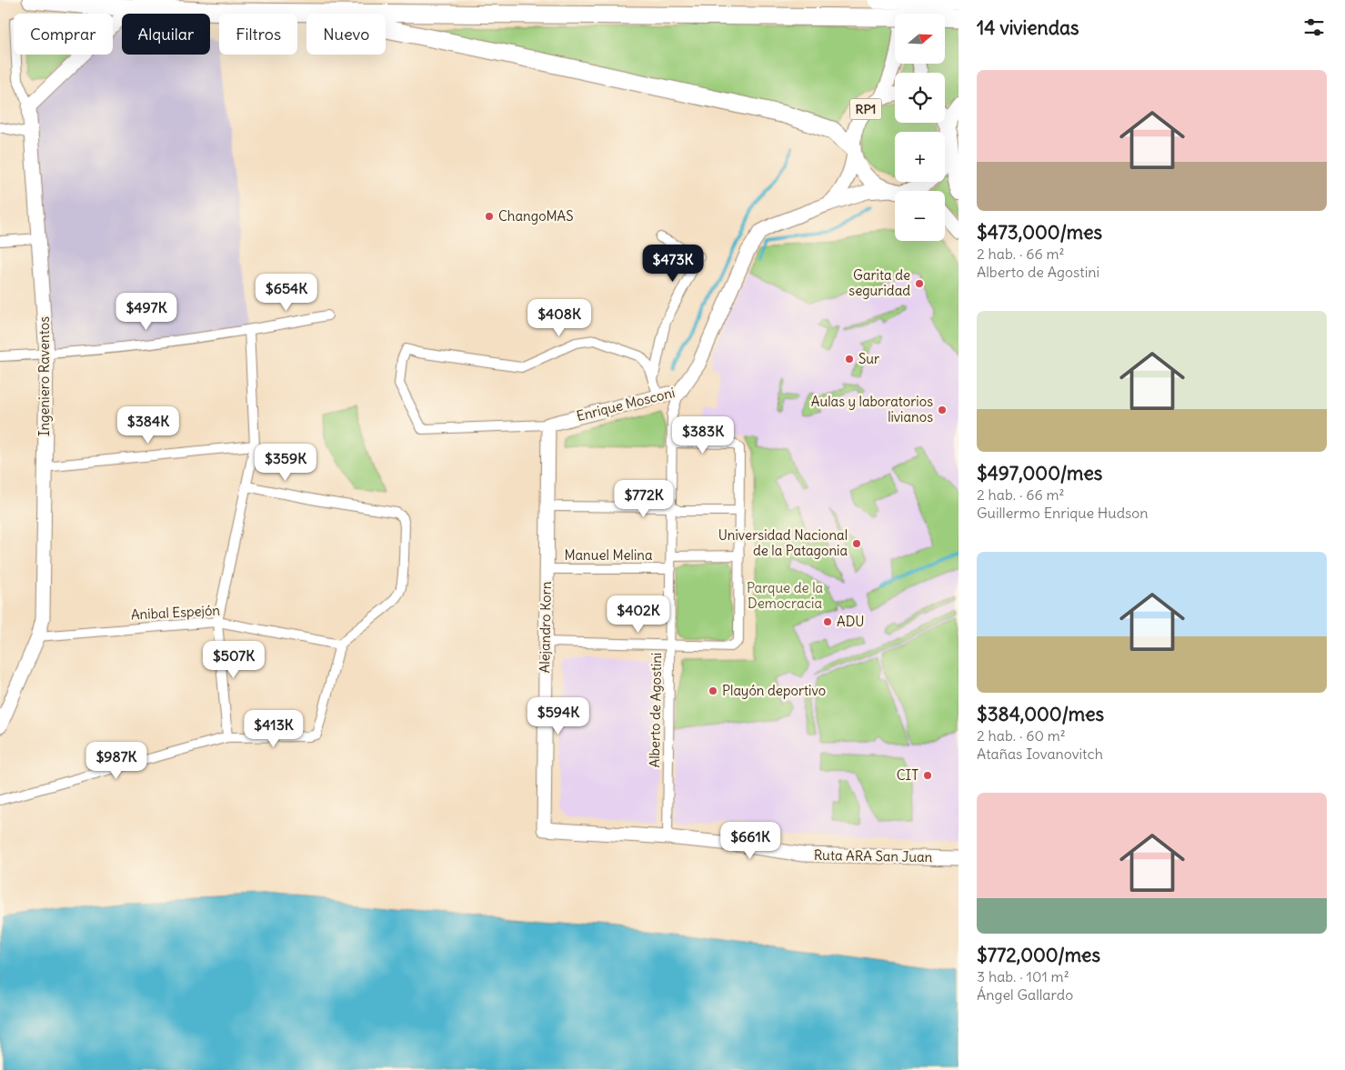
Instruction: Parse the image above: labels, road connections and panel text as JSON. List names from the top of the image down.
{
  "streets": {
    "main road": ["RP1"],
    "street": [
      "Ingeniero Raventos",
      "Enrique Mosconi",
      "Manuel Melina",
      "Anibal Espejón",
      "Alejandro Korn",
      "Alberto de Agostini",
      "Ruta ARA San Juan"
    ]
  },
  "crossings": [
    ["RP1", "Enrique Mosconi"],
    ["Ingeniero Raventos", "Anibal Espejón"],
    ["Enrique Mosconi", "Alejandro Korn"],
    ["Enrique Mosconi", "Alberto de Agostini"],
    ["Manuel Melina", "Alejandro Korn"],
    ["Manuel Melina", "Alberto de Agostini"],
    ["Alejandro Korn", "Ruta ARA San Juan"],
    ["Alberto de Agostini", "Ruta ARA San Juan"]
  ],
  "parks": ["Parque de la Democracia"],
  "places": [
    "ChangoMAS",
    "Garita de seguridad",
    "Sur",
    "Aulas y laboratorios livianos",
    "Universidad Nacional de la Patagonia",
    "ADU",
    "Playón deportivo",
    "CIT"
  ],
  "north": "right",
  "page": {
    "heading": "14 viviendas",
    "map_buttons": ["+", "−"],
    "chip": [
      "Comprar",
      "Alquilar",
      "Filtros",
      "Nuevo"
    ],
    "list": [
      {
        "name": "$473,000/mes",
        "note": "2 hab. · 66 m² · Alberto de Agostini"
      },
      {
        "name": "$497,000/mes",
        "note": "2 hab. · 66 m² · Guillermo Enrique Hudson"
      },
      {
        "name": "$384,000/mes",
        "note": "2 hab. · 60 m² · Atañas Iovanovitch"
      },
      {
        "name": "$772,000/mes",
        "note": "3 hab. · 101 m² · Ángel Gallardo"
      }
    ],
    "price": [
      "$473K",
      "$654K",
      "$497K",
      "$408K",
      "$384K",
      "$383K",
      "$359K",
      "$772K",
      "$402K",
      "$507K",
      "$594K",
      "$413K",
      "$987K",
      "$661K"
    ]
  }
}
